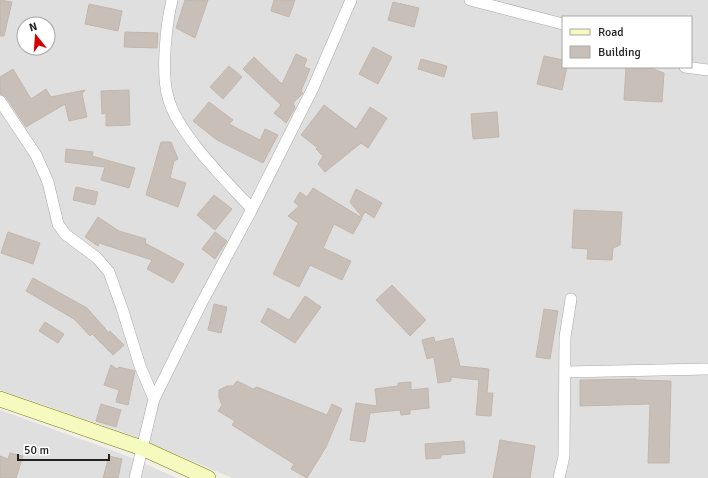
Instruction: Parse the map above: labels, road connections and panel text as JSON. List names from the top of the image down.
{
  "legend": ["Road", "Building"],
  "scale_bar": "50 m",
  "north": "top"
}
